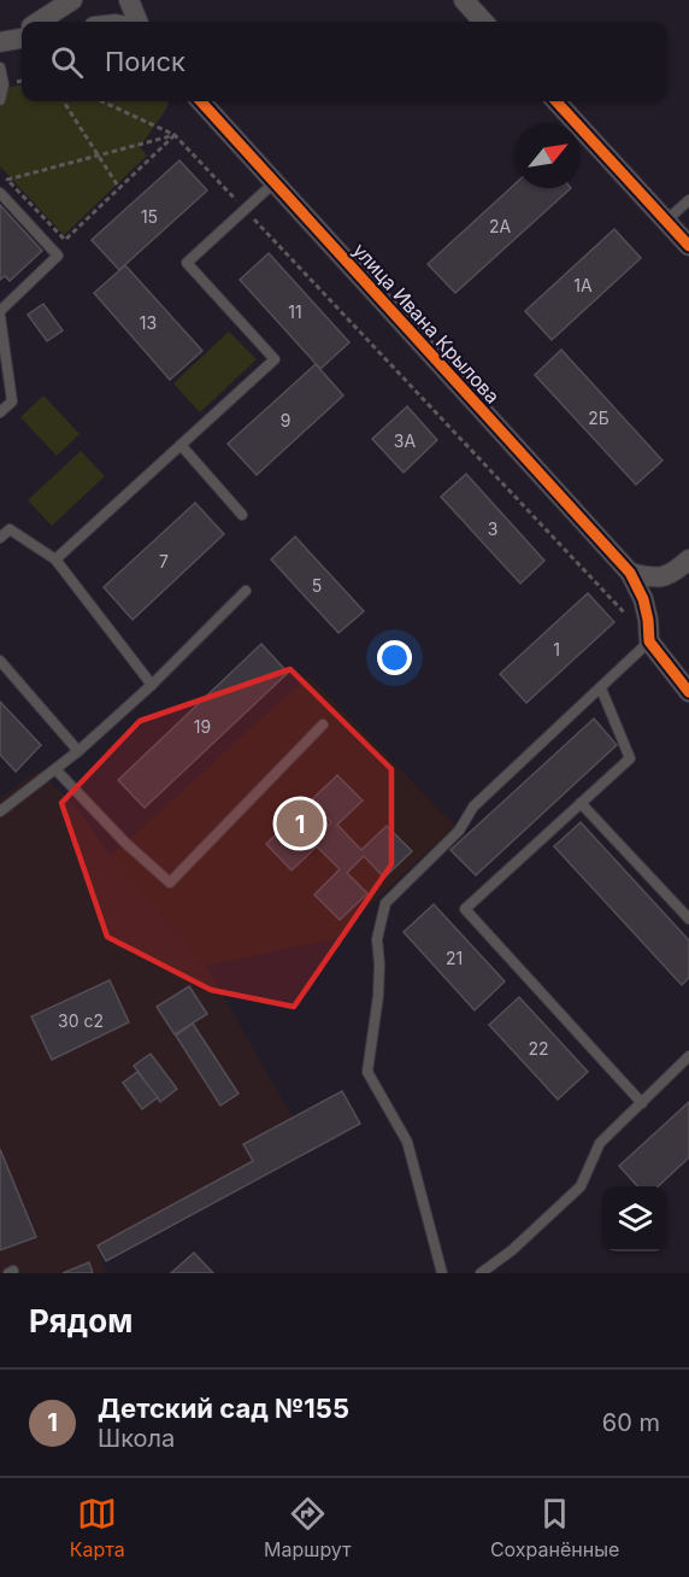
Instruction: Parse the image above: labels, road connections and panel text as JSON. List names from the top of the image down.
{
  "streets": {
    "street": ["улица Ивана Крылова"]
  },
  "house_numbers": [
    "15",
    "2А",
    "1А",
    "11",
    "13",
    "2Б",
    "9",
    "3А",
    "3",
    "7",
    "5",
    "1",
    "19",
    "21",
    "30 с2",
    "22"
  ],
  "north": "top right",
  "page": {
    "search": "Поиск",
    "pins": "1",
    "heading": "Рядом",
    "list": [
      {
        "mark": "1",
        "name": "Детский сад №155",
        "note": "Школа",
        "value": "60 m"
      }
    ],
    "nav": ["Карта", "Маршрут", "Сохранённые"]
  }
}
